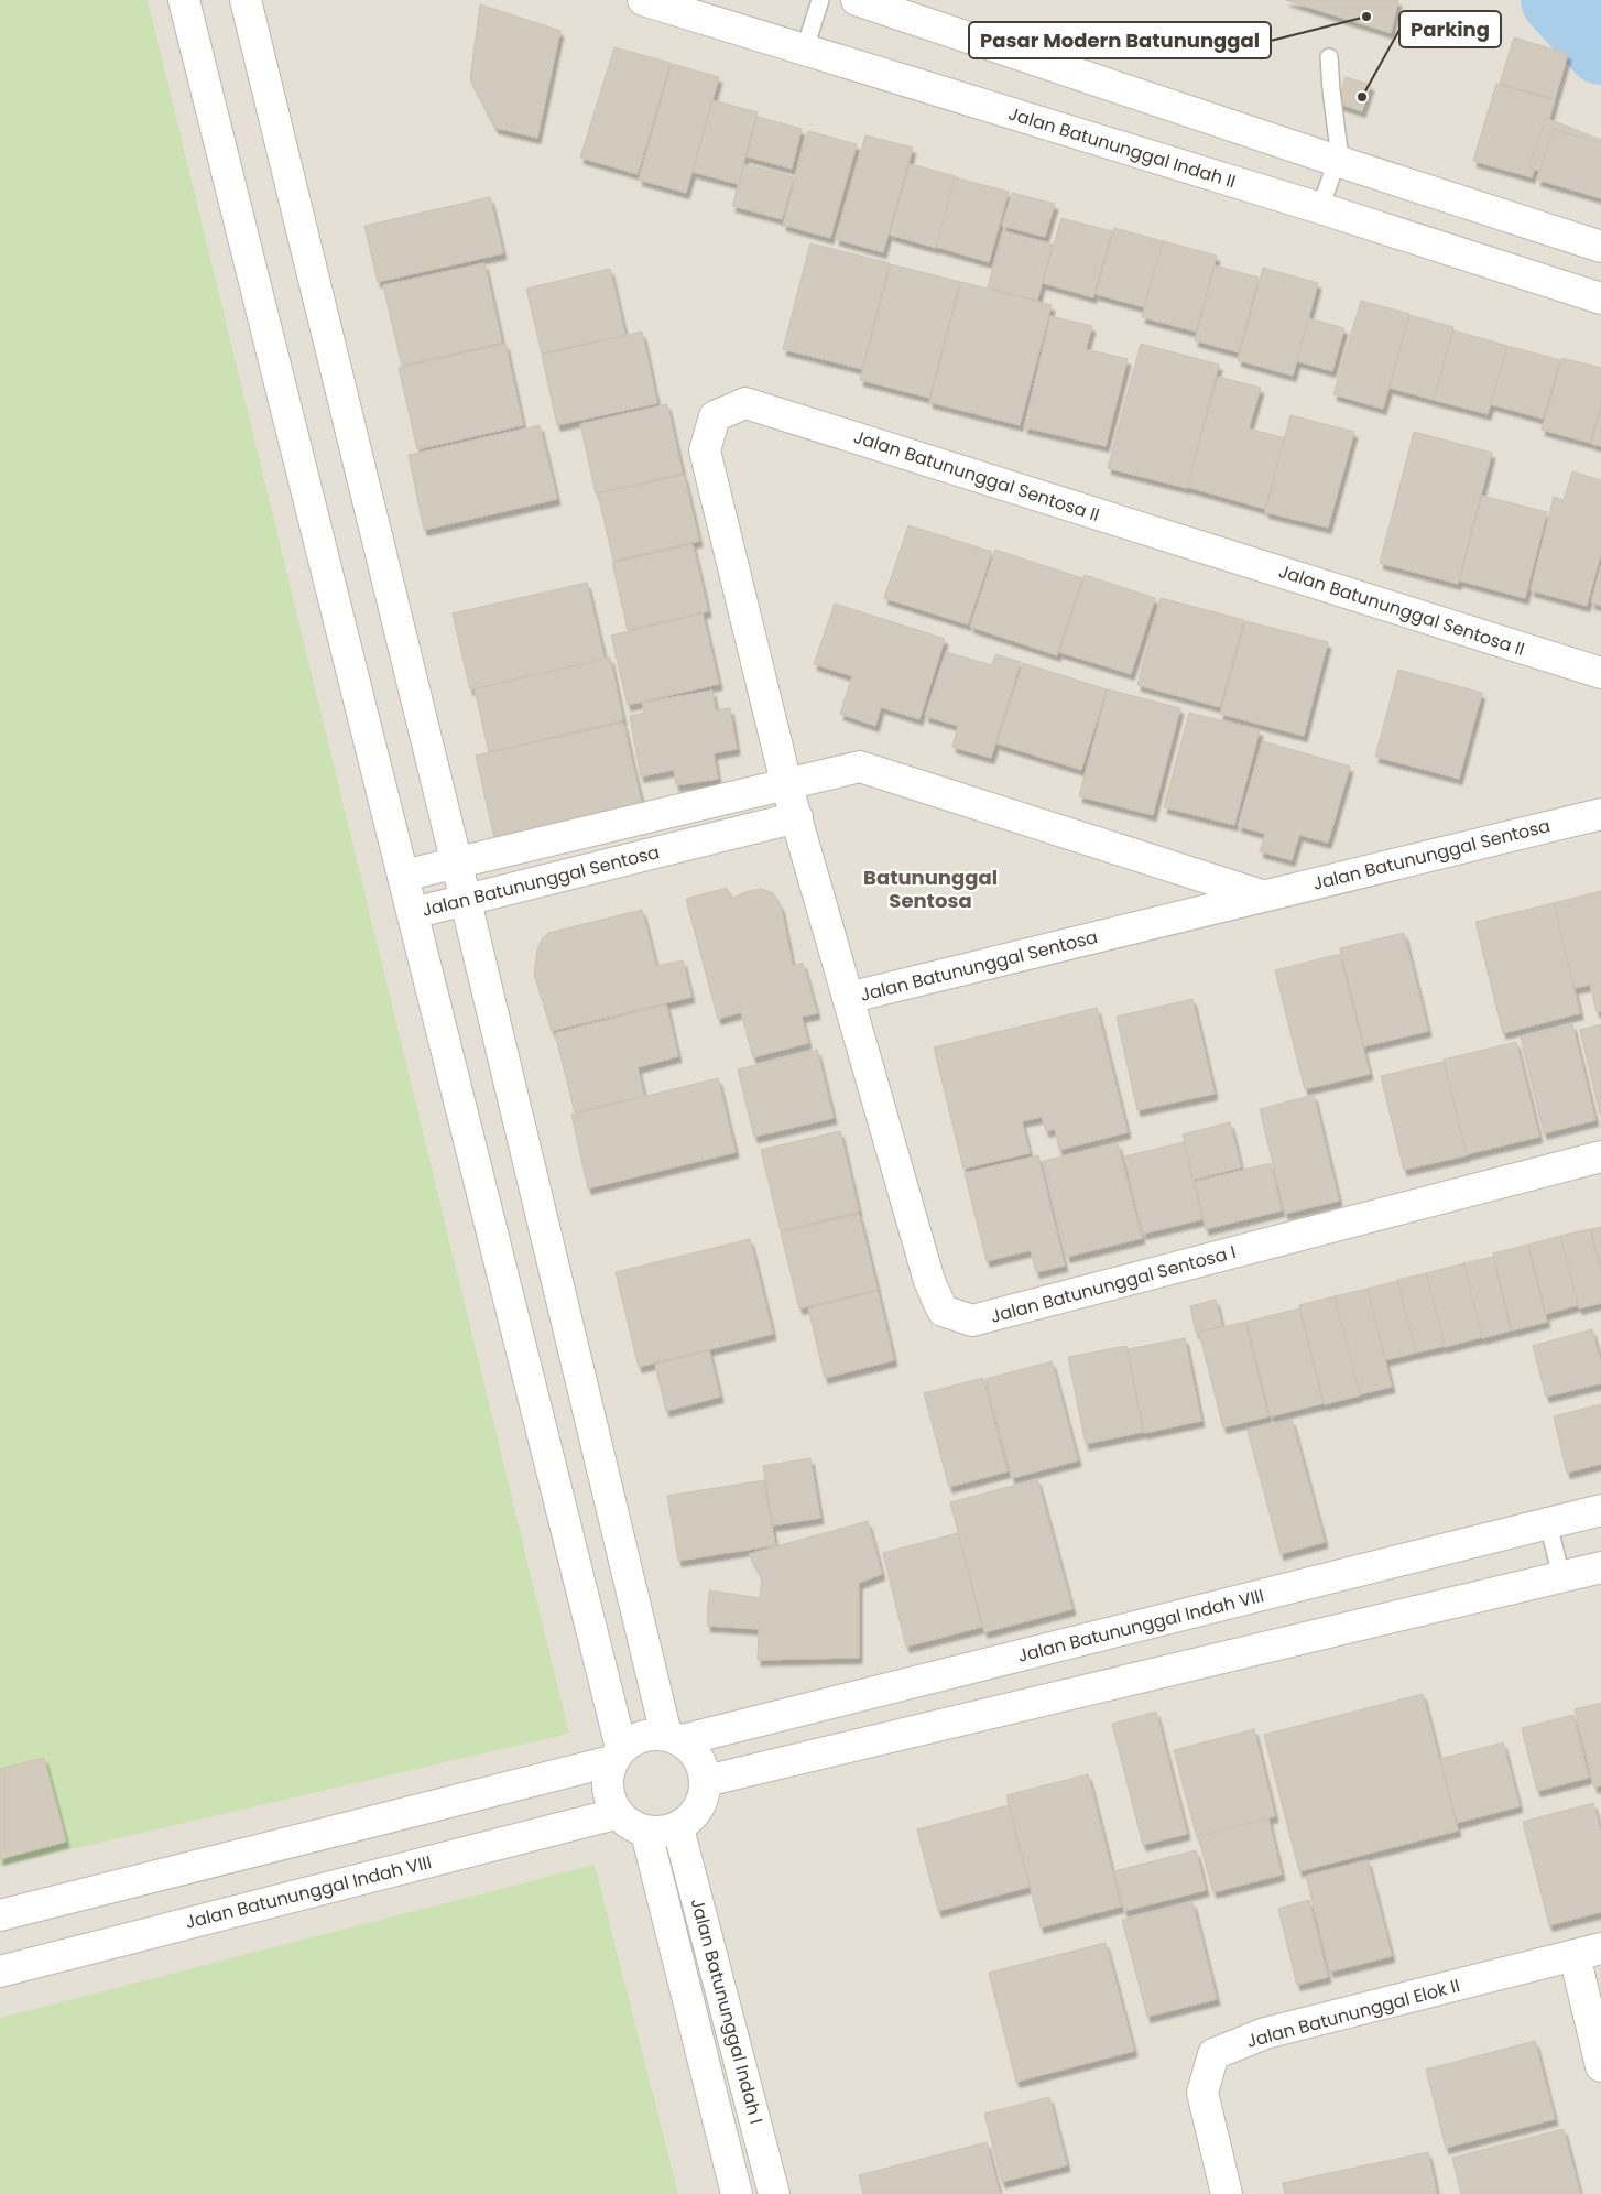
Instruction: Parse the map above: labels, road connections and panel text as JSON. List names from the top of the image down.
{
  "streets": {
    "street": [
      "Jalan Batununggal Indah II",
      "Jalan Batununggal Sentosa II",
      "Jalan Batununggal Sentosa",
      "Jalan Batununggal Sentosa I",
      "Jalan Batununggal Indah VIII",
      "Jalan Batununggal Indah I",
      "Jalan Batununggal Elok II"
    ]
  },
  "crossings": [
    ["Jalan Batununggal Sentosa II", "Jalan Batununggal Sentosa"],
    ["Jalan Batununggal Sentosa", "Jalan Batununggal Sentosa I"],
    ["Jalan Batununggal Indah VIII", "Jalan Batununggal Indah I"]
  ],
  "districts": ["Batununggal Sentosa"],
  "places": ["Pasar Modern Batununggal", "Parking"]
}
